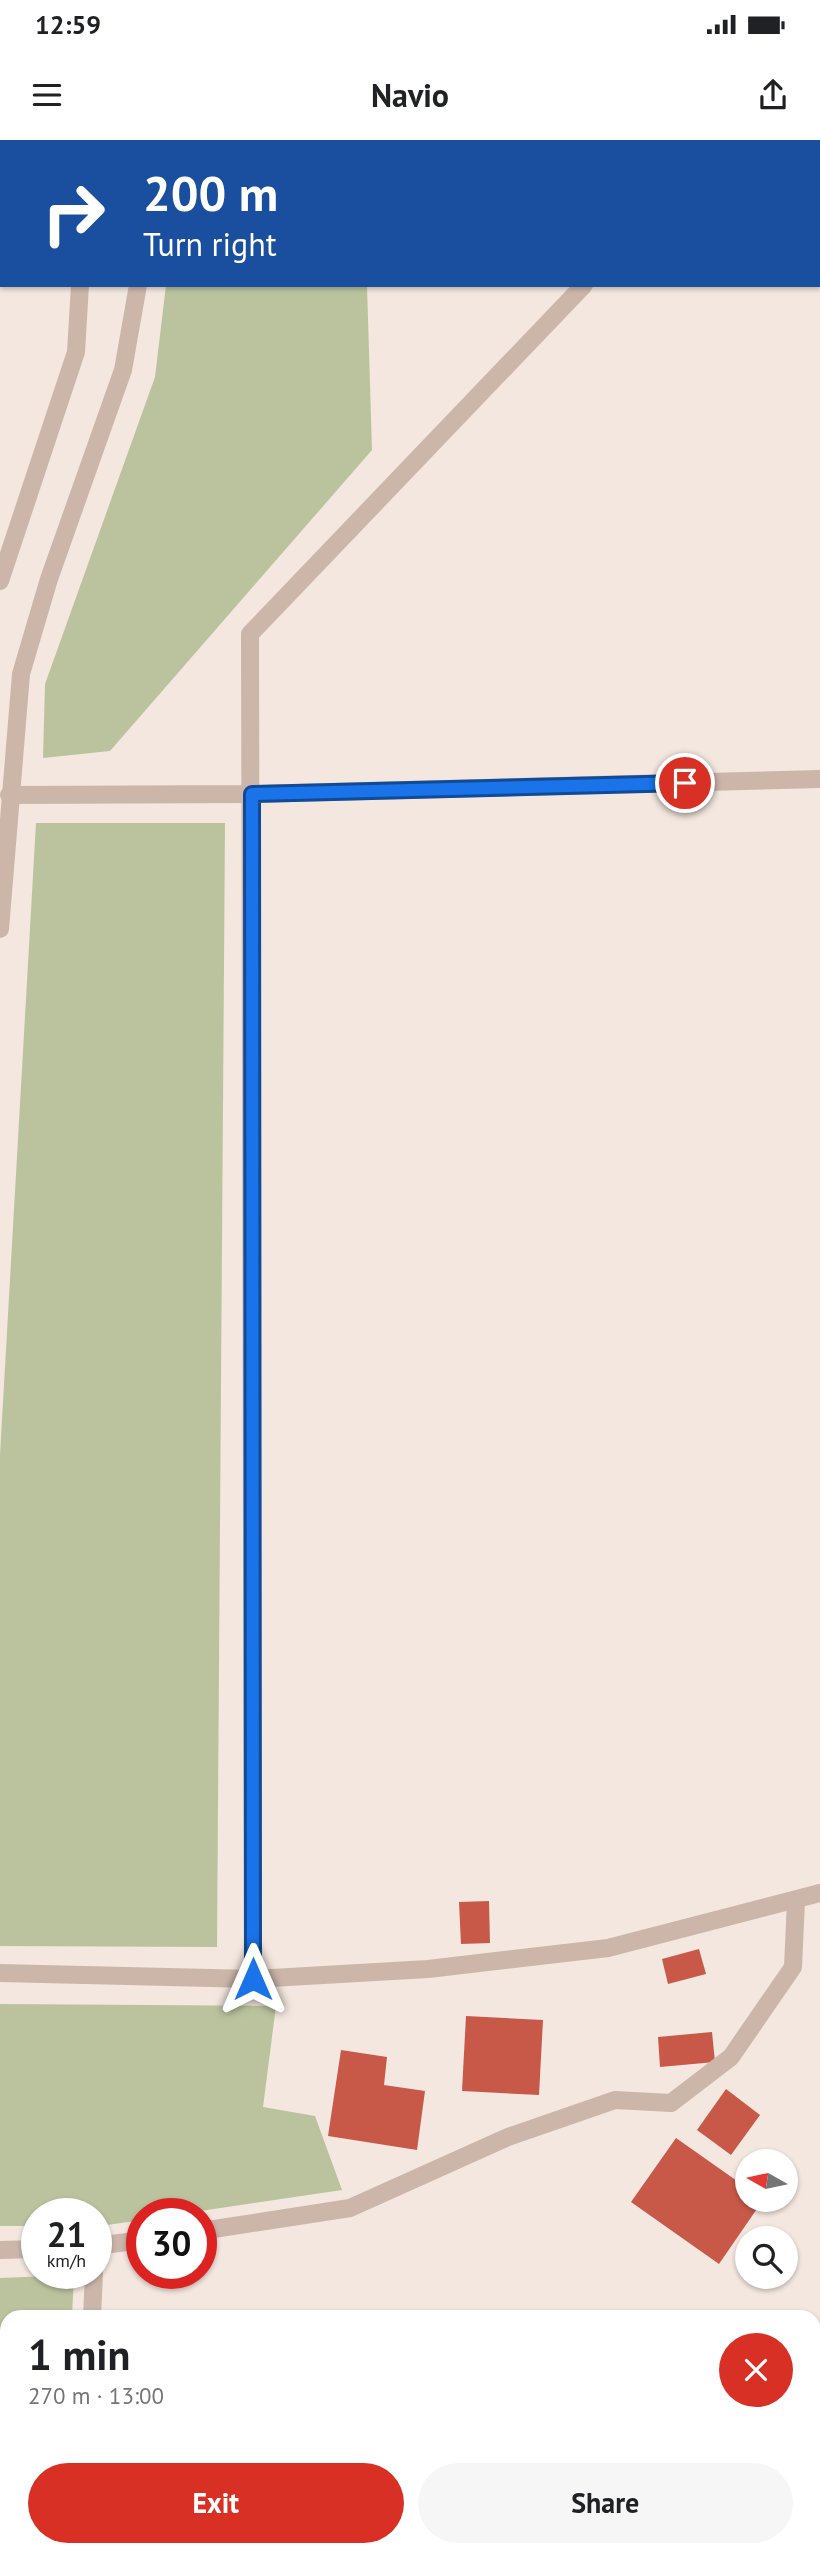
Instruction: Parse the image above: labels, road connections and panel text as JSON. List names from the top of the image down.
{
  "north": "left",
  "page": {
    "status": "12:59",
    "header": "Navio",
    "turn": ["200 m", "Turn right"],
    "speed": "21 km/h",
    "limit": "30",
    "heading": ["1 min", "270 m · 13:00"],
    "buttons": ["Exit", "Share"]
  }
}
